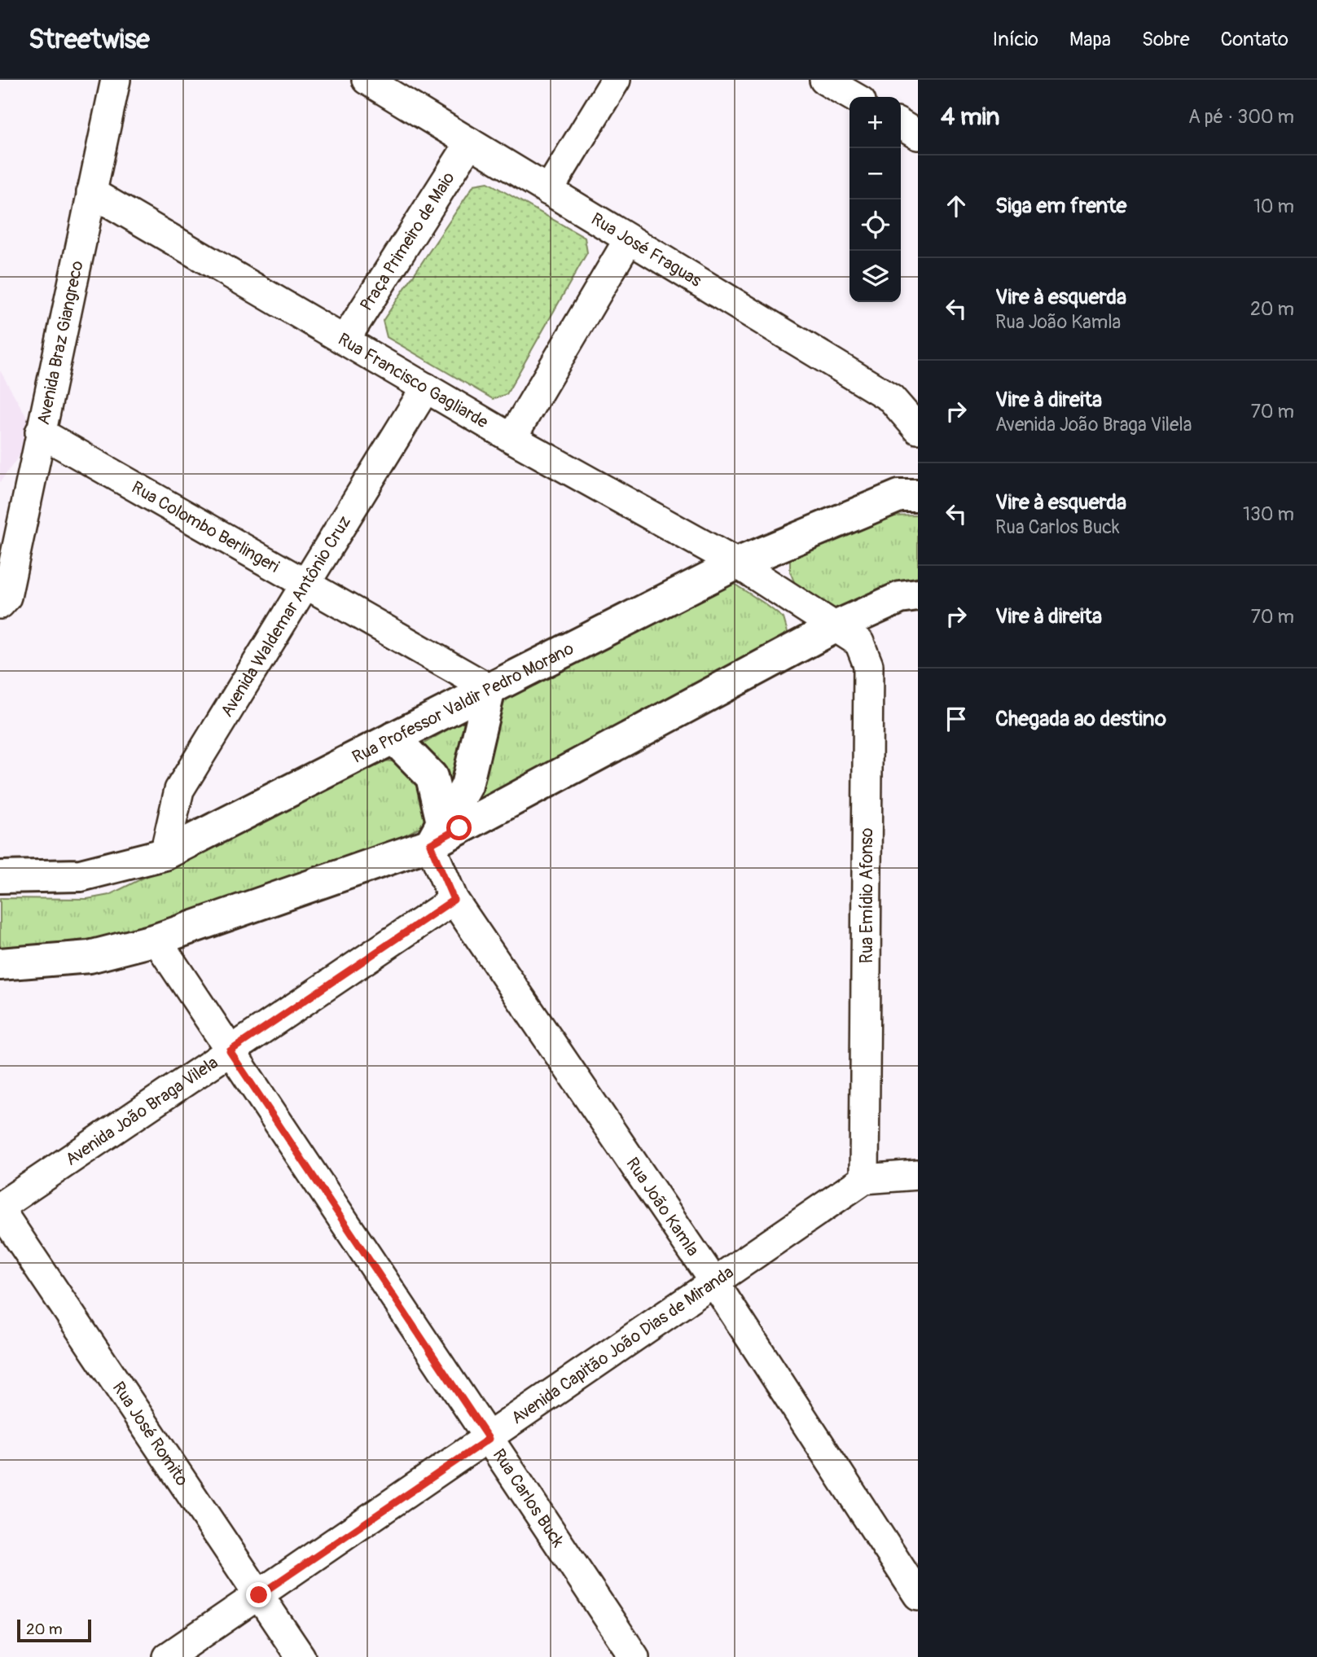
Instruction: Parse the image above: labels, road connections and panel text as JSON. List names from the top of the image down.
{
  "streets": {
    "street": [
      "Praça Primeiro de Maio",
      "Rua José Fraguas",
      "Avenida Braz Giangreco",
      "Rua Francisco Gagliarde",
      "Rua Colombo Berlingeri",
      "Avenida Waldemar Antônio Cruz",
      "Rua Professor Valdir Pedro Morano",
      "Rua Emídio Afonso",
      "Avenida João Braga Vilela",
      "Rua João Kamla",
      "Avenida Capitão João Dias de Miranda",
      "Rua José Romito",
      "Rua Carlos Buck"
    ]
  },
  "crossings": [
    ["Praça Primeiro de Maio", "Rua José Fraguas"],
    ["Praça Primeiro de Maio", "Rua Francisco Gagliarde"],
    ["Avenida Braz Giangreco", "Rua Francisco Gagliarde"],
    ["Avenida Braz Giangreco", "Rua Colombo Berlingeri"],
    ["Rua Francisco Gagliarde", "Avenida Waldemar Antônio Cruz"],
    ["Rua Francisco Gagliarde", "Rua Professor Valdir Pedro Morano"],
    ["Rua Francisco Gagliarde", "Rua Emídio Afonso"],
    ["Rua Colombo Berlingeri", "Avenida Waldemar Antônio Cruz"],
    ["Rua Colombo Berlingeri", "Rua Professor Valdir Pedro Morano"],
    ["Avenida Waldemar Antônio Cruz", "Rua Professor Valdir Pedro Morano"],
    ["Rua Professor Valdir Pedro Morano", "Rua Emídio Afonso"],
    ["Rua Emídio Afonso", "Avenida Capitão João Dias de Miranda"],
    ["Avenida João Braga Vilela", "Rua João Kamla"],
    ["Avenida João Braga Vilela", "Rua José Romito"],
    ["Avenida João Braga Vilela", "Rua Carlos Buck"],
    ["Rua João Kamla", "Avenida Capitão João Dias de Miranda"],
    ["Avenida Capitão João Dias de Miranda", "Rua José Romito"],
    ["Avenida Capitão João Dias de Miranda", "Rua Carlos Buck"]
  ],
  "scale_bar": "20 m",
  "page": {
    "header": "Streetwise",
    "nav": [
      "Início",
      "Mapa",
      "Sobre",
      "Contato"
    ],
    "heading": ["4 min", "A pé · 300 m"],
    "map_buttons": ["+", "−"],
    "list": [
      ["Siga em frente", "10 m"],
      ["Vire à esquerda", "Rua João Kamla", "20 m"],
      ["Vire à direita", "Avenida João Braga Vilela", "70 m"],
      ["Vire à esquerda", "Rua Carlos Buck", "130 m"],
      ["Vire à direita", "70 m"],
      "Chegada ao destino"
    ],
    "scale": "20 m"
  }
}
